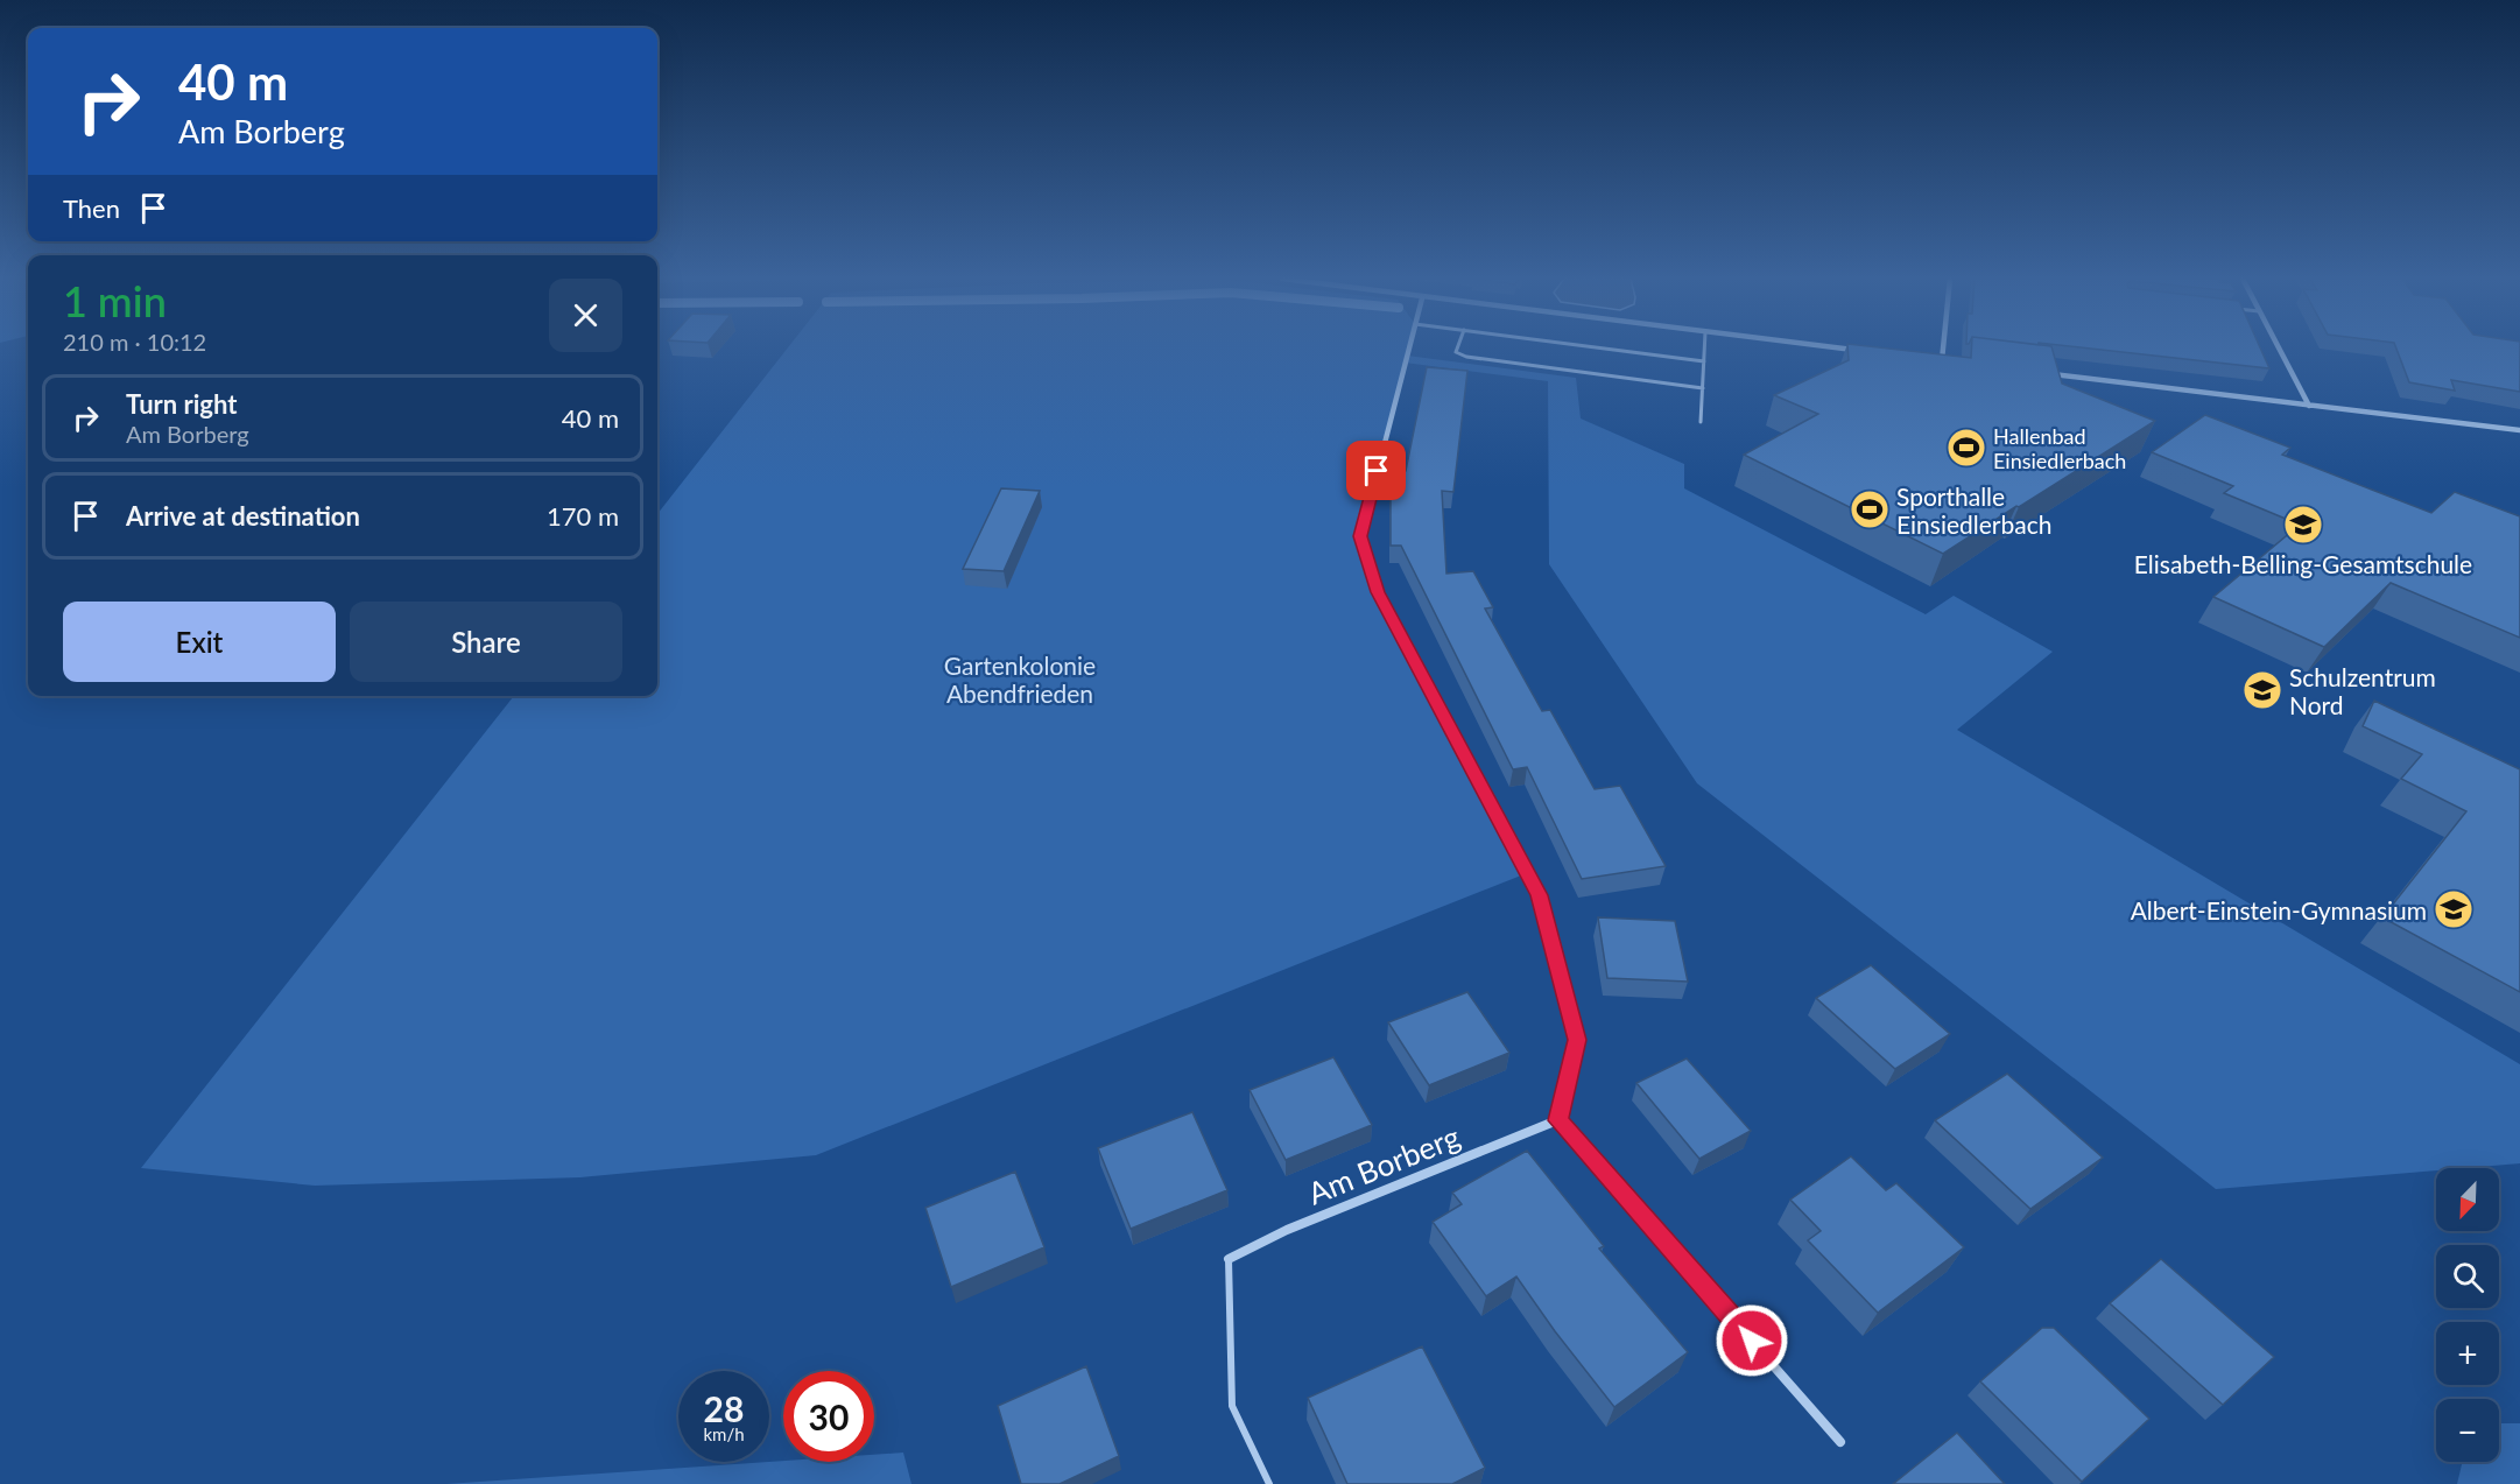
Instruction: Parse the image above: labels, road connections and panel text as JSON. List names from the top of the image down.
{
  "streets": {
    "street": ["Am Borberg"]
  },
  "parks": ["Gartenkolonie Abendfrieden"],
  "places": {
    "sports": ["Hallenbad Einsiedlerbach", "Sporthalle Einsiedlerbach"],
    "school or university": ["Elisabeth-Belling-Gesamtschule", "Schulzentrum Nord", "Albert-Einstein-Gymnasium"]
  },
  "north": "bottom left",
  "page": {
    "turn": ["40 m", "Am Borberg"],
    "then": "Then",
    "heading": ["1 min", "210 m · 10:12"],
    "list": [
      {
        "name": "Turn right",
        "note": "Am Borberg",
        "value": "40 m"
      },
      {
        "name": "Arrive at destination",
        "value": "170 m"
      }
    ],
    "buttons": ["Exit", "Share"],
    "map_buttons": ["+", "−"],
    "speed": "28 km/h",
    "limit": "30"
  }
}
